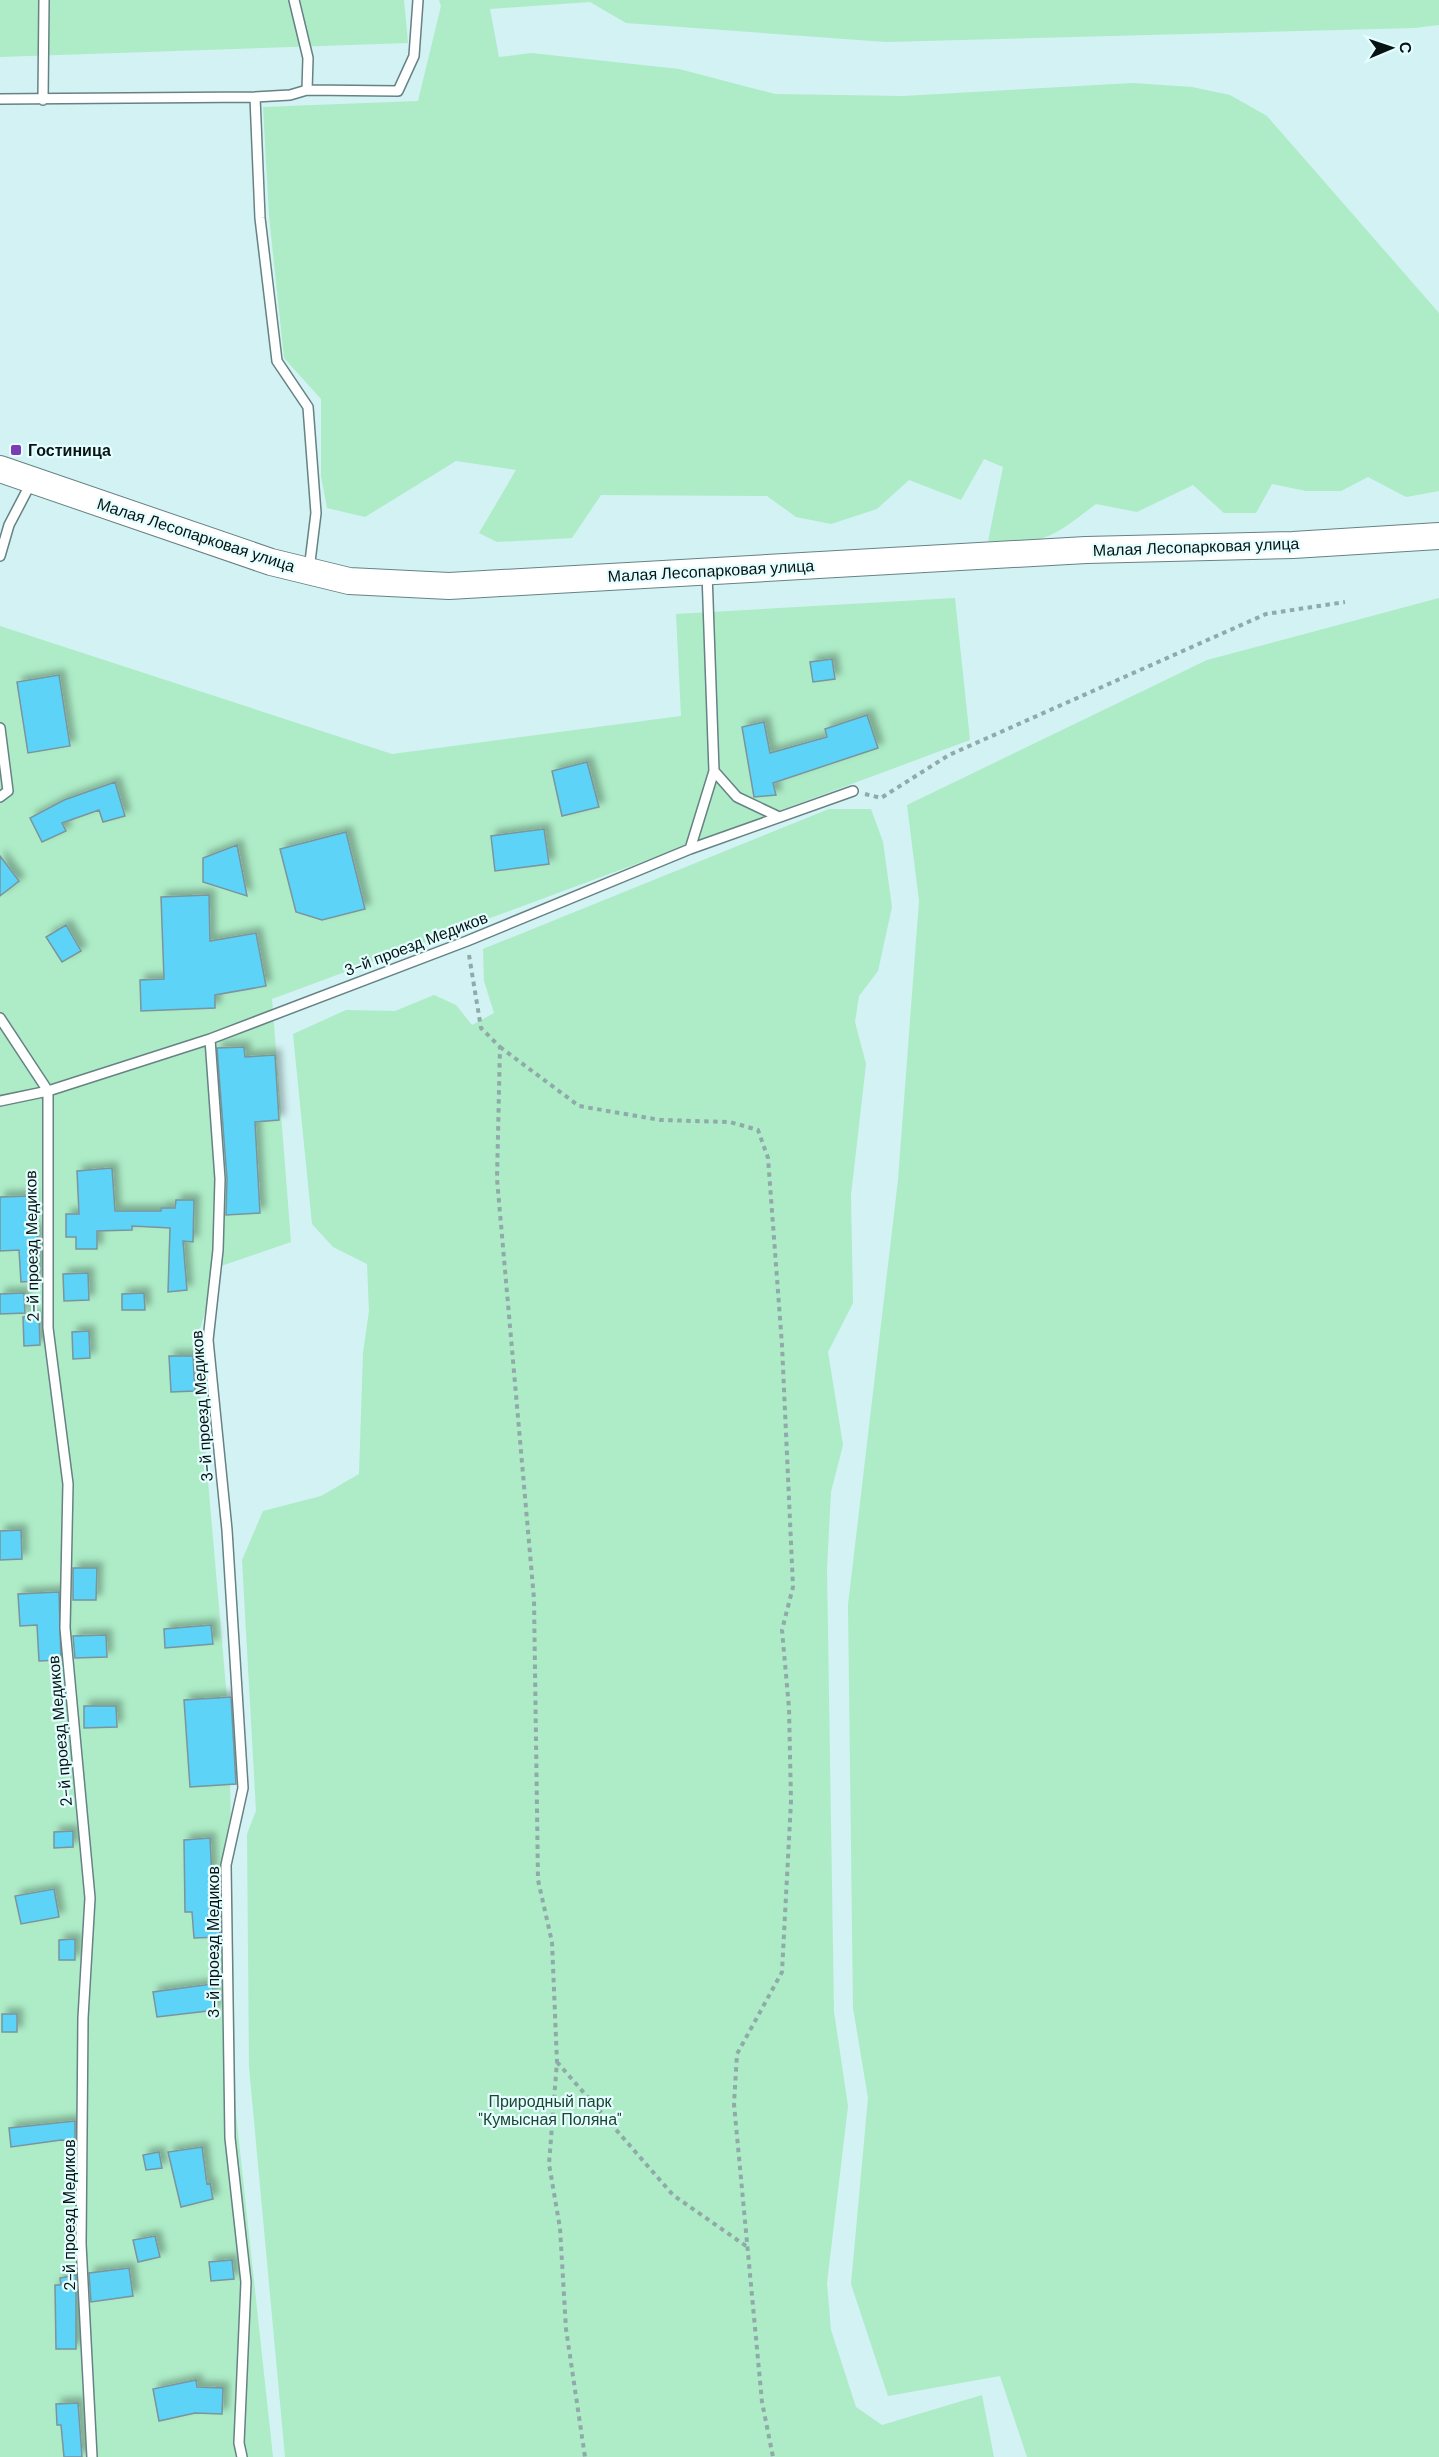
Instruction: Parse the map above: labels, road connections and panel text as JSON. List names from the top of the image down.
{
  "streets": {
    "street": ["Малая Лесопарковая улица"],
    "lane": ["3-й проезд Медиков", "2-й проезд Медиков"]
  },
  "parks": ["Природный парк \"Кумысная Поляна\""],
  "places": {
    "transit": ["Гостиница"]
  },
  "north": "right"
}
